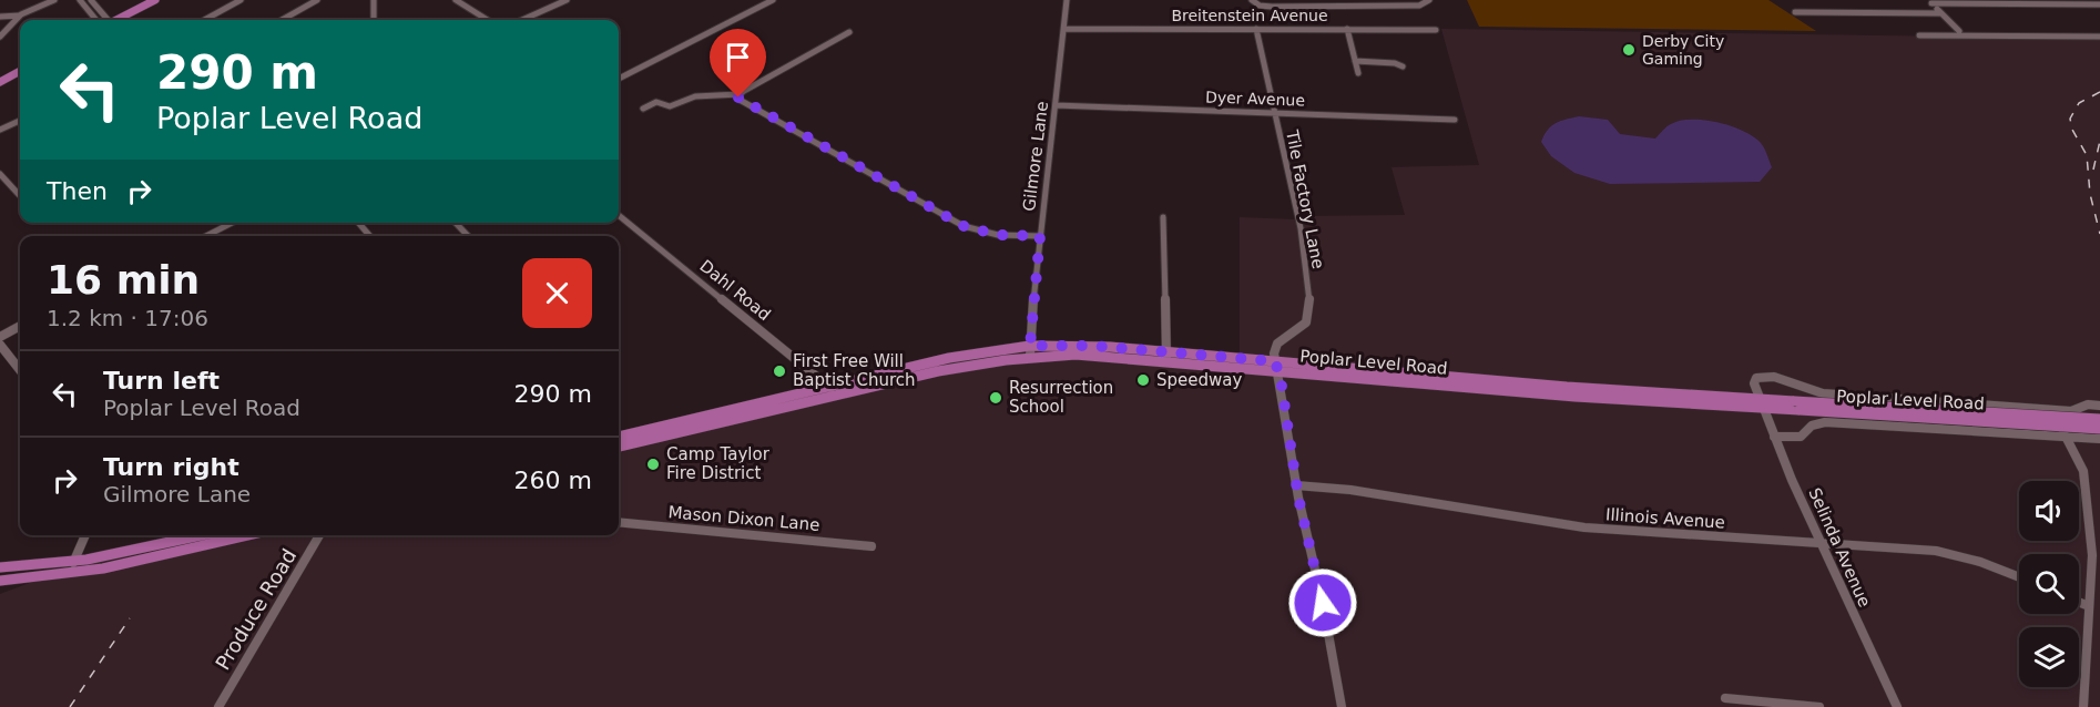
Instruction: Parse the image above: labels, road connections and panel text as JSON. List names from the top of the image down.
{
  "streets": {
    "main road": ["Poplar Level Road"],
    "street": [
      "Breitenstein Avenue",
      "Dyer Avenue",
      "Gilmore Lane",
      "Tile Factory Lane",
      "Dahl Road",
      "Mason Dixon Lane",
      "Illinois Avenue",
      "Selinda Avenue",
      "Produce Road"
    ]
  },
  "crossings": [
    ["Breitenstein Avenue", "Gilmore Lane"],
    ["Breitenstein Avenue", "Tile Factory Lane"],
    ["Dyer Avenue", "Gilmore Lane"],
    ["Dyer Avenue", "Tile Factory Lane"],
    ["Gilmore Lane", "Poplar Level Road"],
    ["Tile Factory Lane", "Poplar Level Road"],
    ["Dahl Road", "Poplar Level Road"],
    ["Poplar Level Road", "Selinda Avenue"],
    ["Illinois Avenue", "Selinda Avenue"]
  ],
  "places": [
    "Derby City Gaming",
    "First Free Will Baptist Church",
    "Speedway",
    "Resurrection School",
    "Camp Taylor Fire District"
  ],
  "page": {
    "turn": ["290 m", "Poplar Level Road"],
    "then": "Then",
    "heading": ["16 min", "1.2 km · 17:06"],
    "list": [
      {
        "name": "Turn left",
        "note": "Poplar Level Road",
        "value": "290 m"
      },
      {
        "name": "Turn right",
        "note": "Gilmore Lane",
        "value": "260 m"
      }
    ]
  }
}
